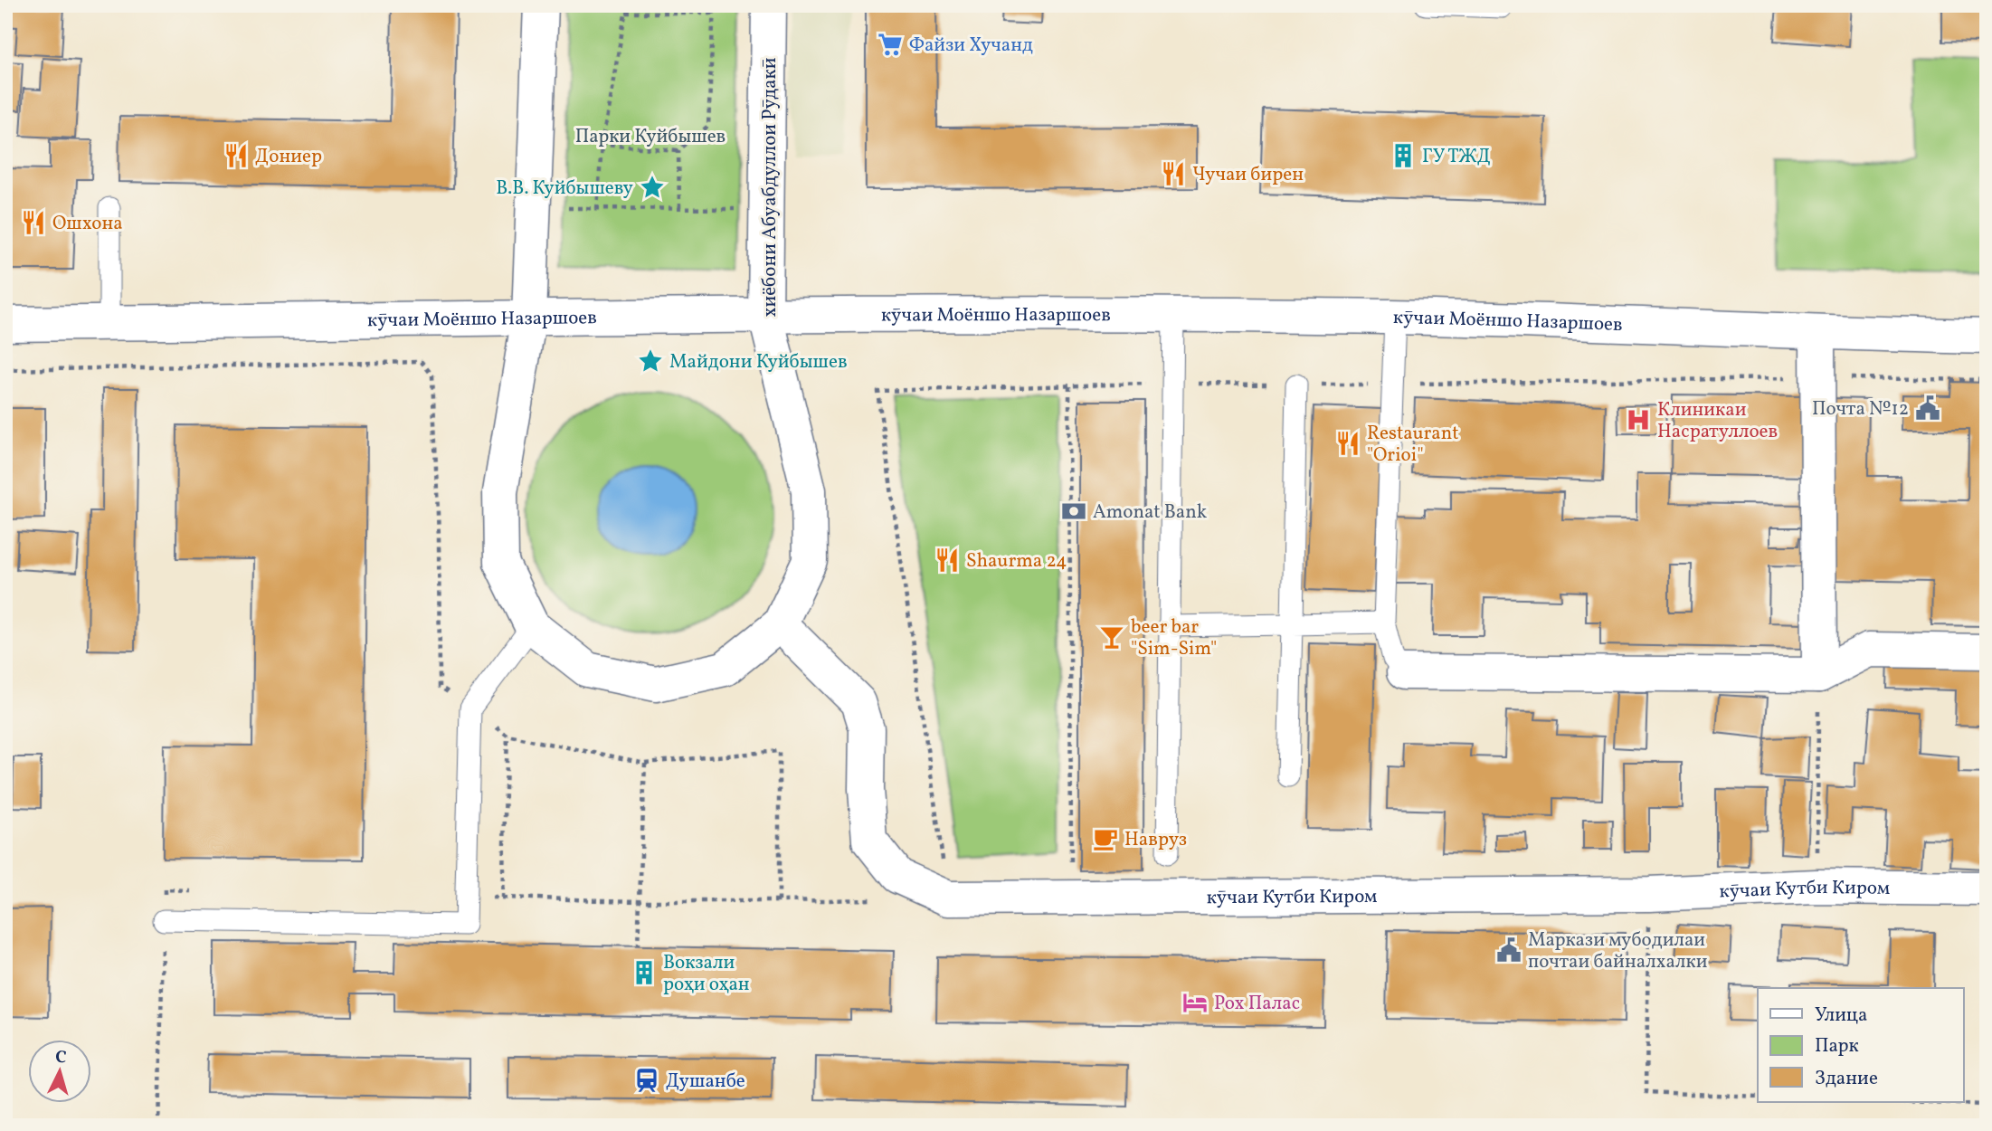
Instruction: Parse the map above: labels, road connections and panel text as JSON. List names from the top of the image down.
{
  "streets": {
    "street": ["хиёбони Абуабдуллои Рӯдакӣ", "кӯчаи Моёншо Назаршоев", "кӯчаи Кутби Киром"]
  },
  "crossings": [
    ["хиёбони Абуабдуллои Рӯдакӣ", "кӯчаи Моёншо Назаршоев"],
    ["хиёбони Абуабдуллои Рӯдакӣ", "кӯчаи Кутби Киром"]
  ],
  "parks": ["Парки Куйбышев"],
  "places": {
    "supermarket": ["Файзи Хучанд"],
    "restaurant": [
      "Дониер",
      "Чучаи бирен",
      "Ошхона",
      "Restaurant \"Orioi\"",
      "Shaurma 24"
    ],
    "building": ["ГУ ТЖД", "Вокзали роҳи оҳан"],
    "place": ["В.В. Куйбышеву", "Майдони Куйбышев"],
    "public building": ["Почта №12", "Маркази мубодилаи почтаи байналхалки"],
    "hospital": ["Клиникаи Насратуллоев"],
    "bank": ["Amonat Bank"],
    "bar": ["beer bar \"Sim-Sim\""],
    "cafe": ["Навруз"],
    "hotel": ["Рох Палас"],
    "station": ["Душанбе"]
  },
  "legend": ["Улица", "Парк", "Здание"],
  "north": "top"
}
